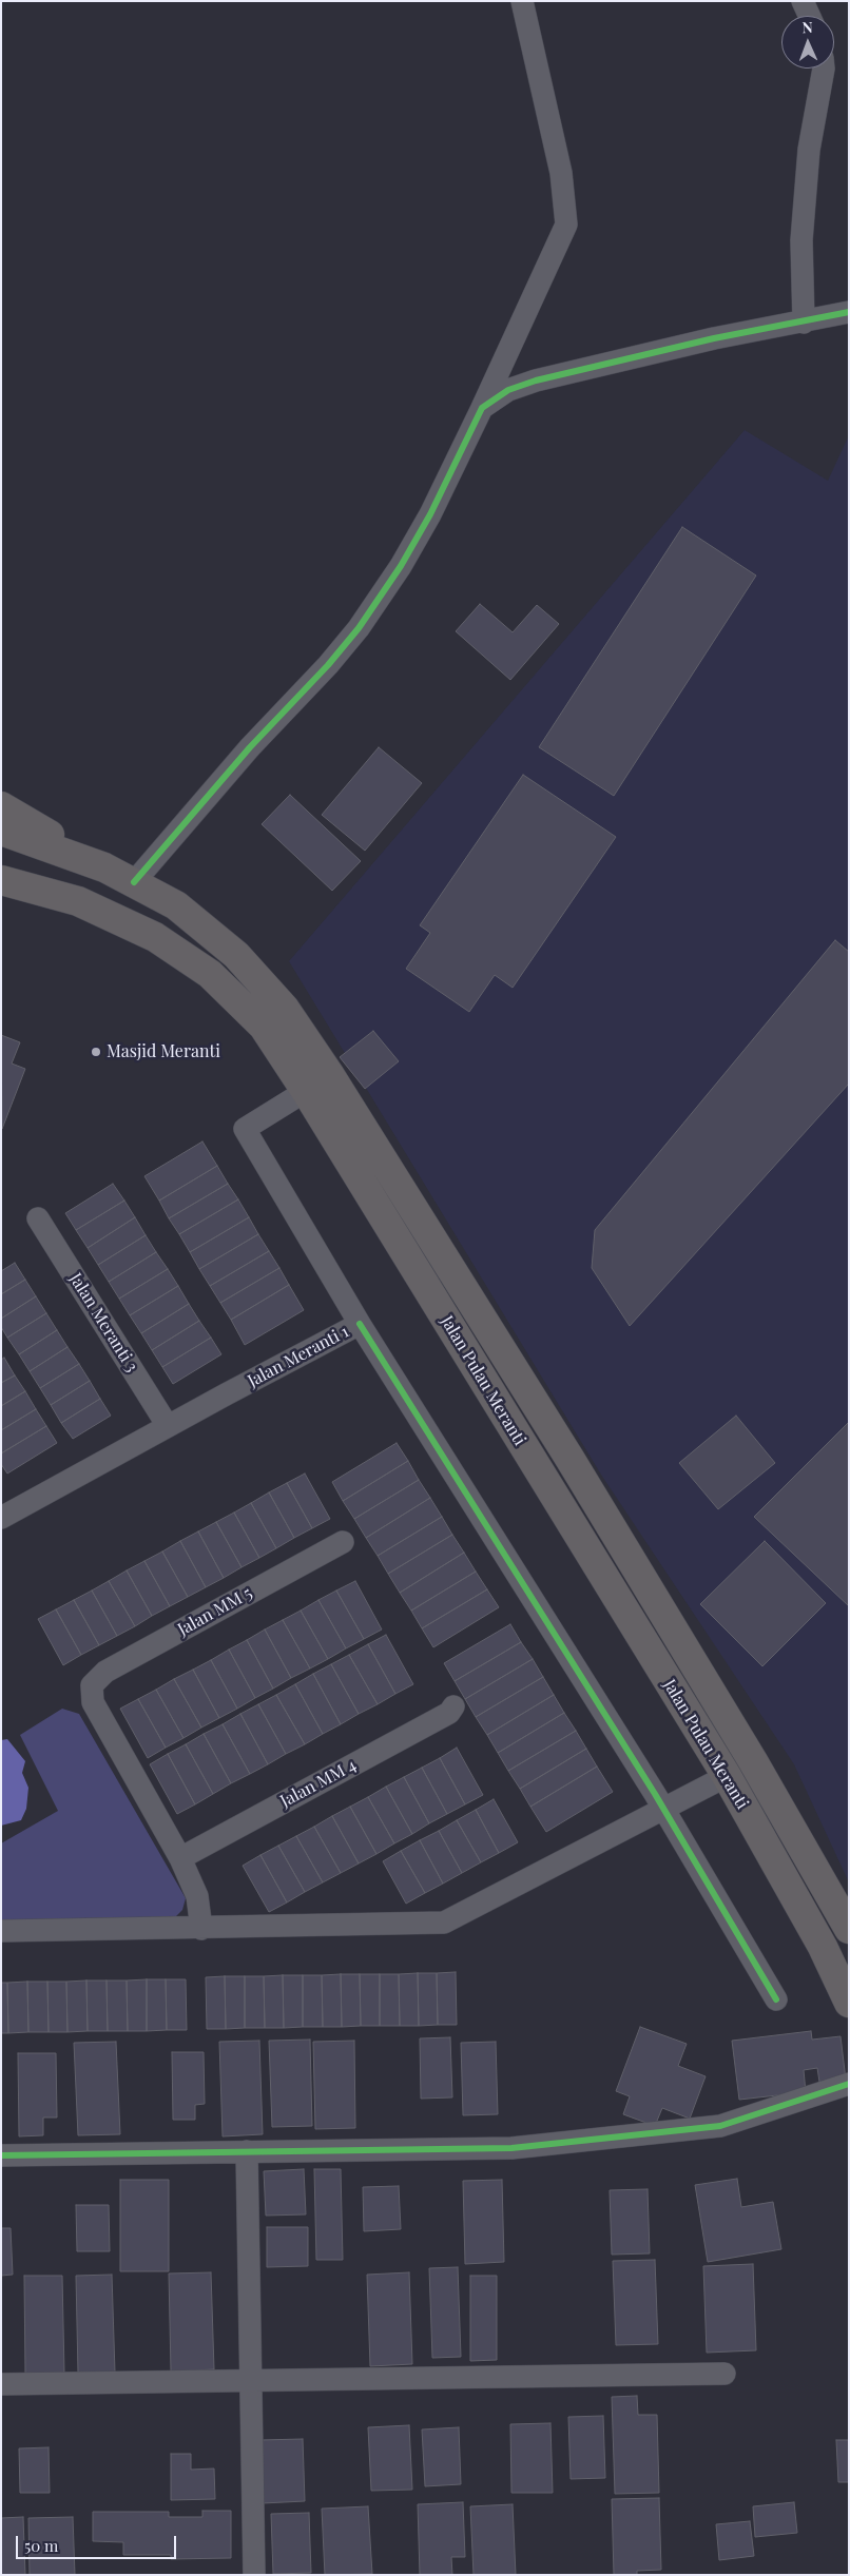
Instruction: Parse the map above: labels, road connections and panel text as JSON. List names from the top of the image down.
{
  "streets": {
    "main road": ["Jalan Pulau Meranti"],
    "street": [
      "Jalan Meranti 3",
      "Jalan Meranti 1",
      "Jalan MM 5",
      "Jalan MM 4"
    ]
  },
  "crossings": [
    ["Jalan Meranti 3", "Jalan Meranti 1"],
    ["Jalan Meranti 1", "Jalan Pulau Meranti"],
    ["Jalan MM 5", "Jalan MM 4"]
  ],
  "places": ["Masjid Meranti"],
  "scale_bar": "50 m",
  "north": "top"
}
